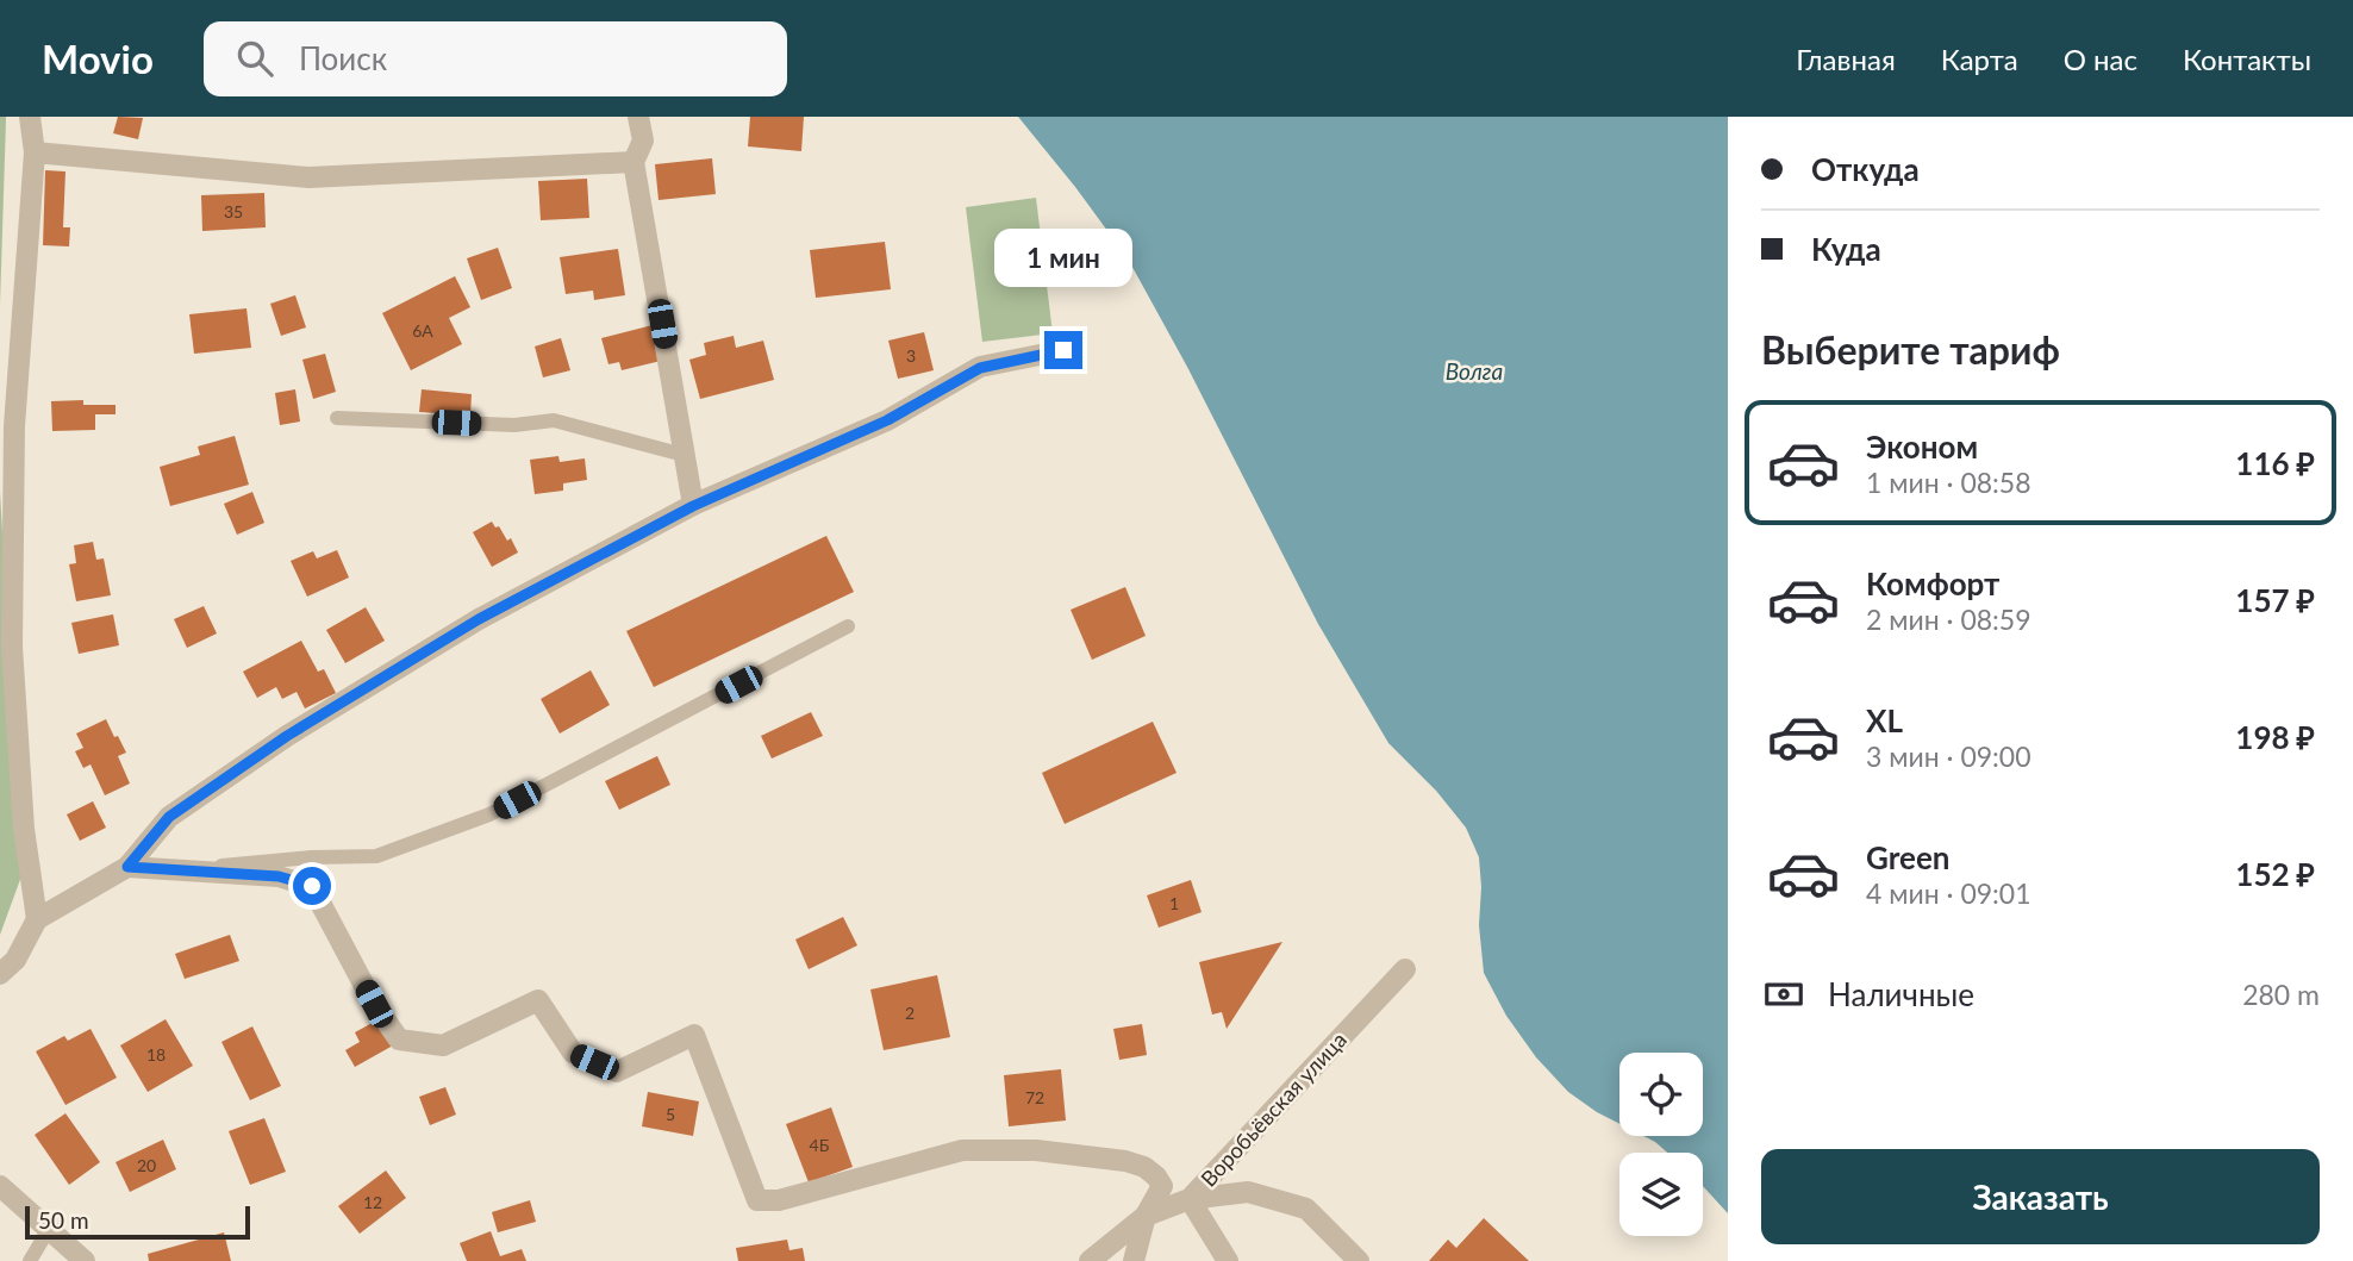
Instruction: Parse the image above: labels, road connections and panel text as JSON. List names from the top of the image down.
{
  "streets": {
    "street": ["Воробьёвская улица"]
  },
  "water": ["Волга"],
  "house_numbers": [
    "35",
    "6А",
    "3",
    "1",
    "2",
    "18",
    "72",
    "5",
    "4Б",
    "20",
    "12"
  ],
  "scale_bar": "50 m",
  "page": {
    "header": "Movio",
    "search": "Поиск",
    "nav": [
      "Главная",
      "Карта",
      "О нас",
      "Контакты"
    ],
    "banner": ["Откуда", "Куда"],
    "bubble": "1 мин",
    "heading": "Выберите тариф",
    "list": [
      {
        "name": "Эконом",
        "note": "1 мин · 08:58",
        "value": "116 ₽"
      },
      {
        "name": "Комфорт",
        "note": "2 мин · 08:59",
        "value": "157 ₽"
      },
      {
        "name": "XL",
        "note": "3 мин · 09:00",
        "value": "198 ₽"
      },
      {
        "name": "Green",
        "note": "4 мин · 09:01",
        "value": "152 ₽"
      }
    ],
    "pay": ["Наличные", "280 m"],
    "buttons": "Заказать",
    "scale": "50 m"
  }
}
